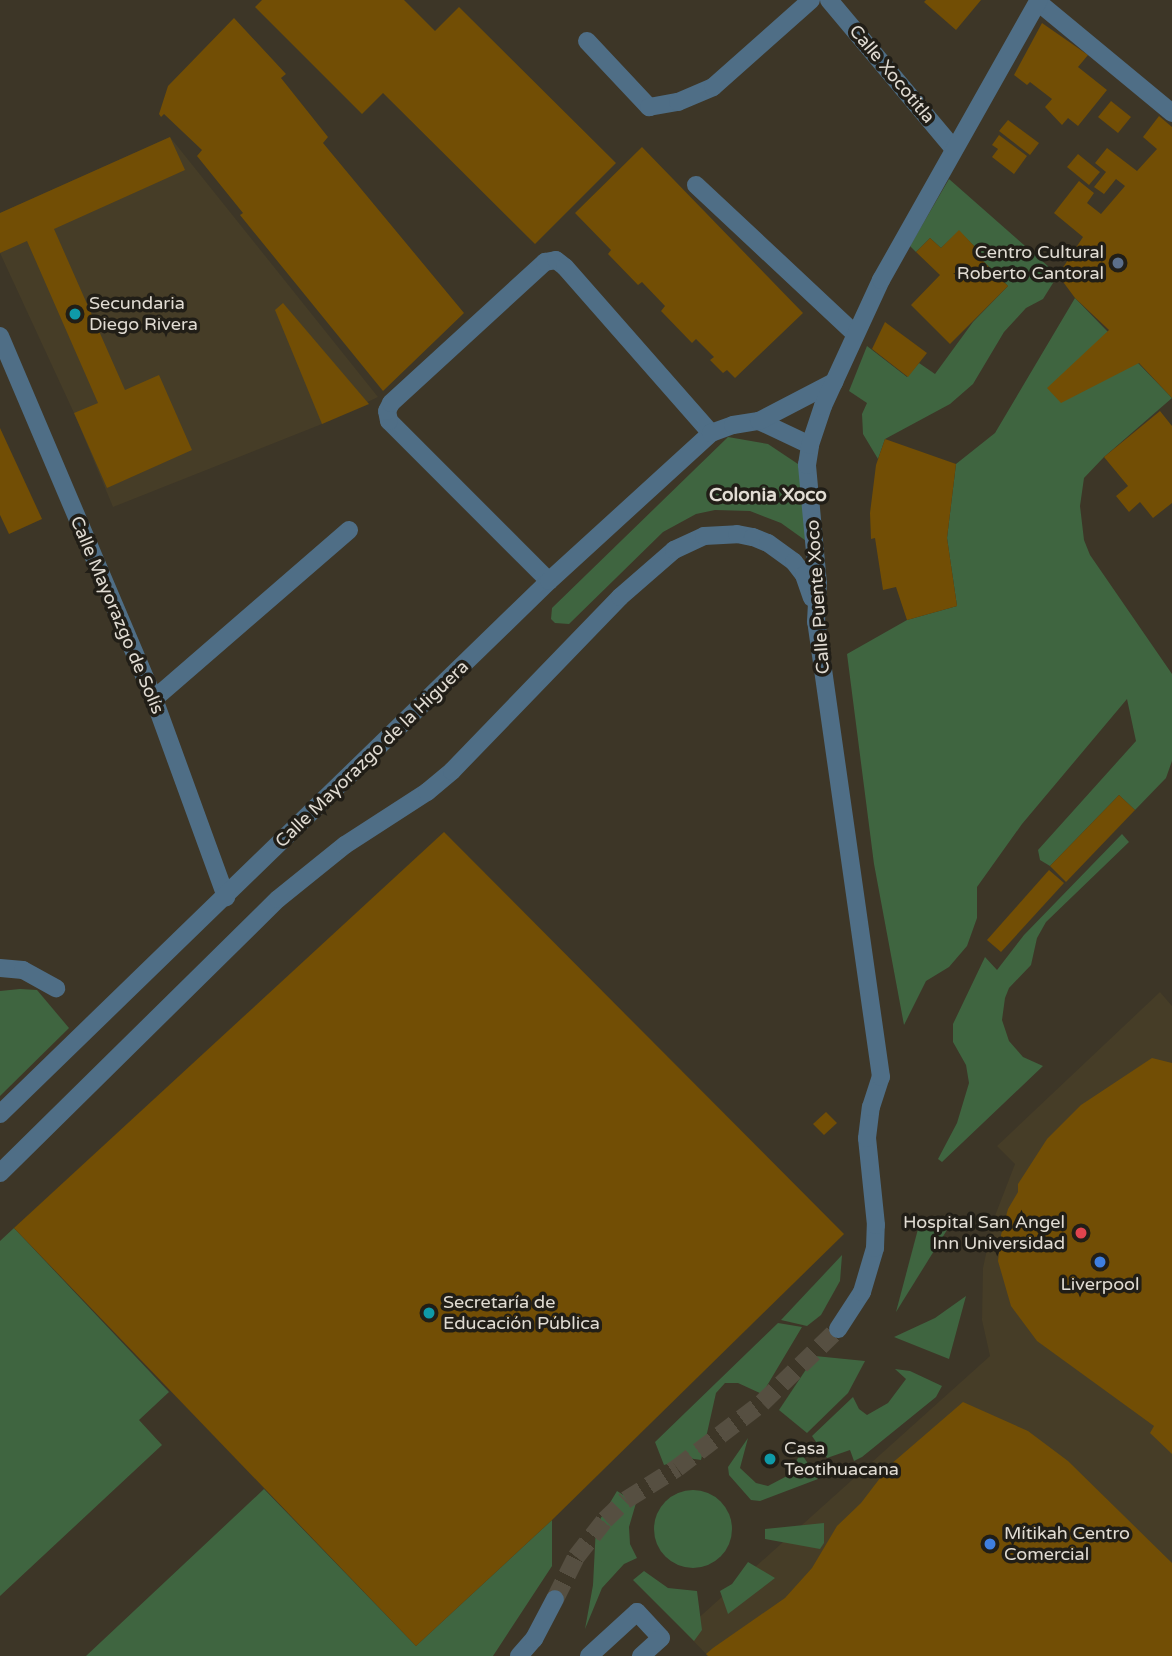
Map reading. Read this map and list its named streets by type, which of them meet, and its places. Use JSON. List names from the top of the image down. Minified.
{"streets":{"street":["Calle Xocotitla","Calle Puente Xoco","Calle Mayorazgo de Solís","Calle Mayorazgo de la Higuera"]},"crossings":[["Calle Xocotitla","Calle Puente Xoco"],["Calle Puente Xoco","Calle Mayorazgo de la Higuera"],["Calle Mayorazgo de Solís","Calle Mayorazgo de la Higuera"]],"districts":["Colonia Xoco"],"places":["Centro Cultural Roberto Cantoral","Secundaria Diego Rivera","Hospital San Angel Inn Universidad","Liverpool","Secretaría de Educación Pública","Casa Teotihuacana","Mítikah Centro Comercial"]}
